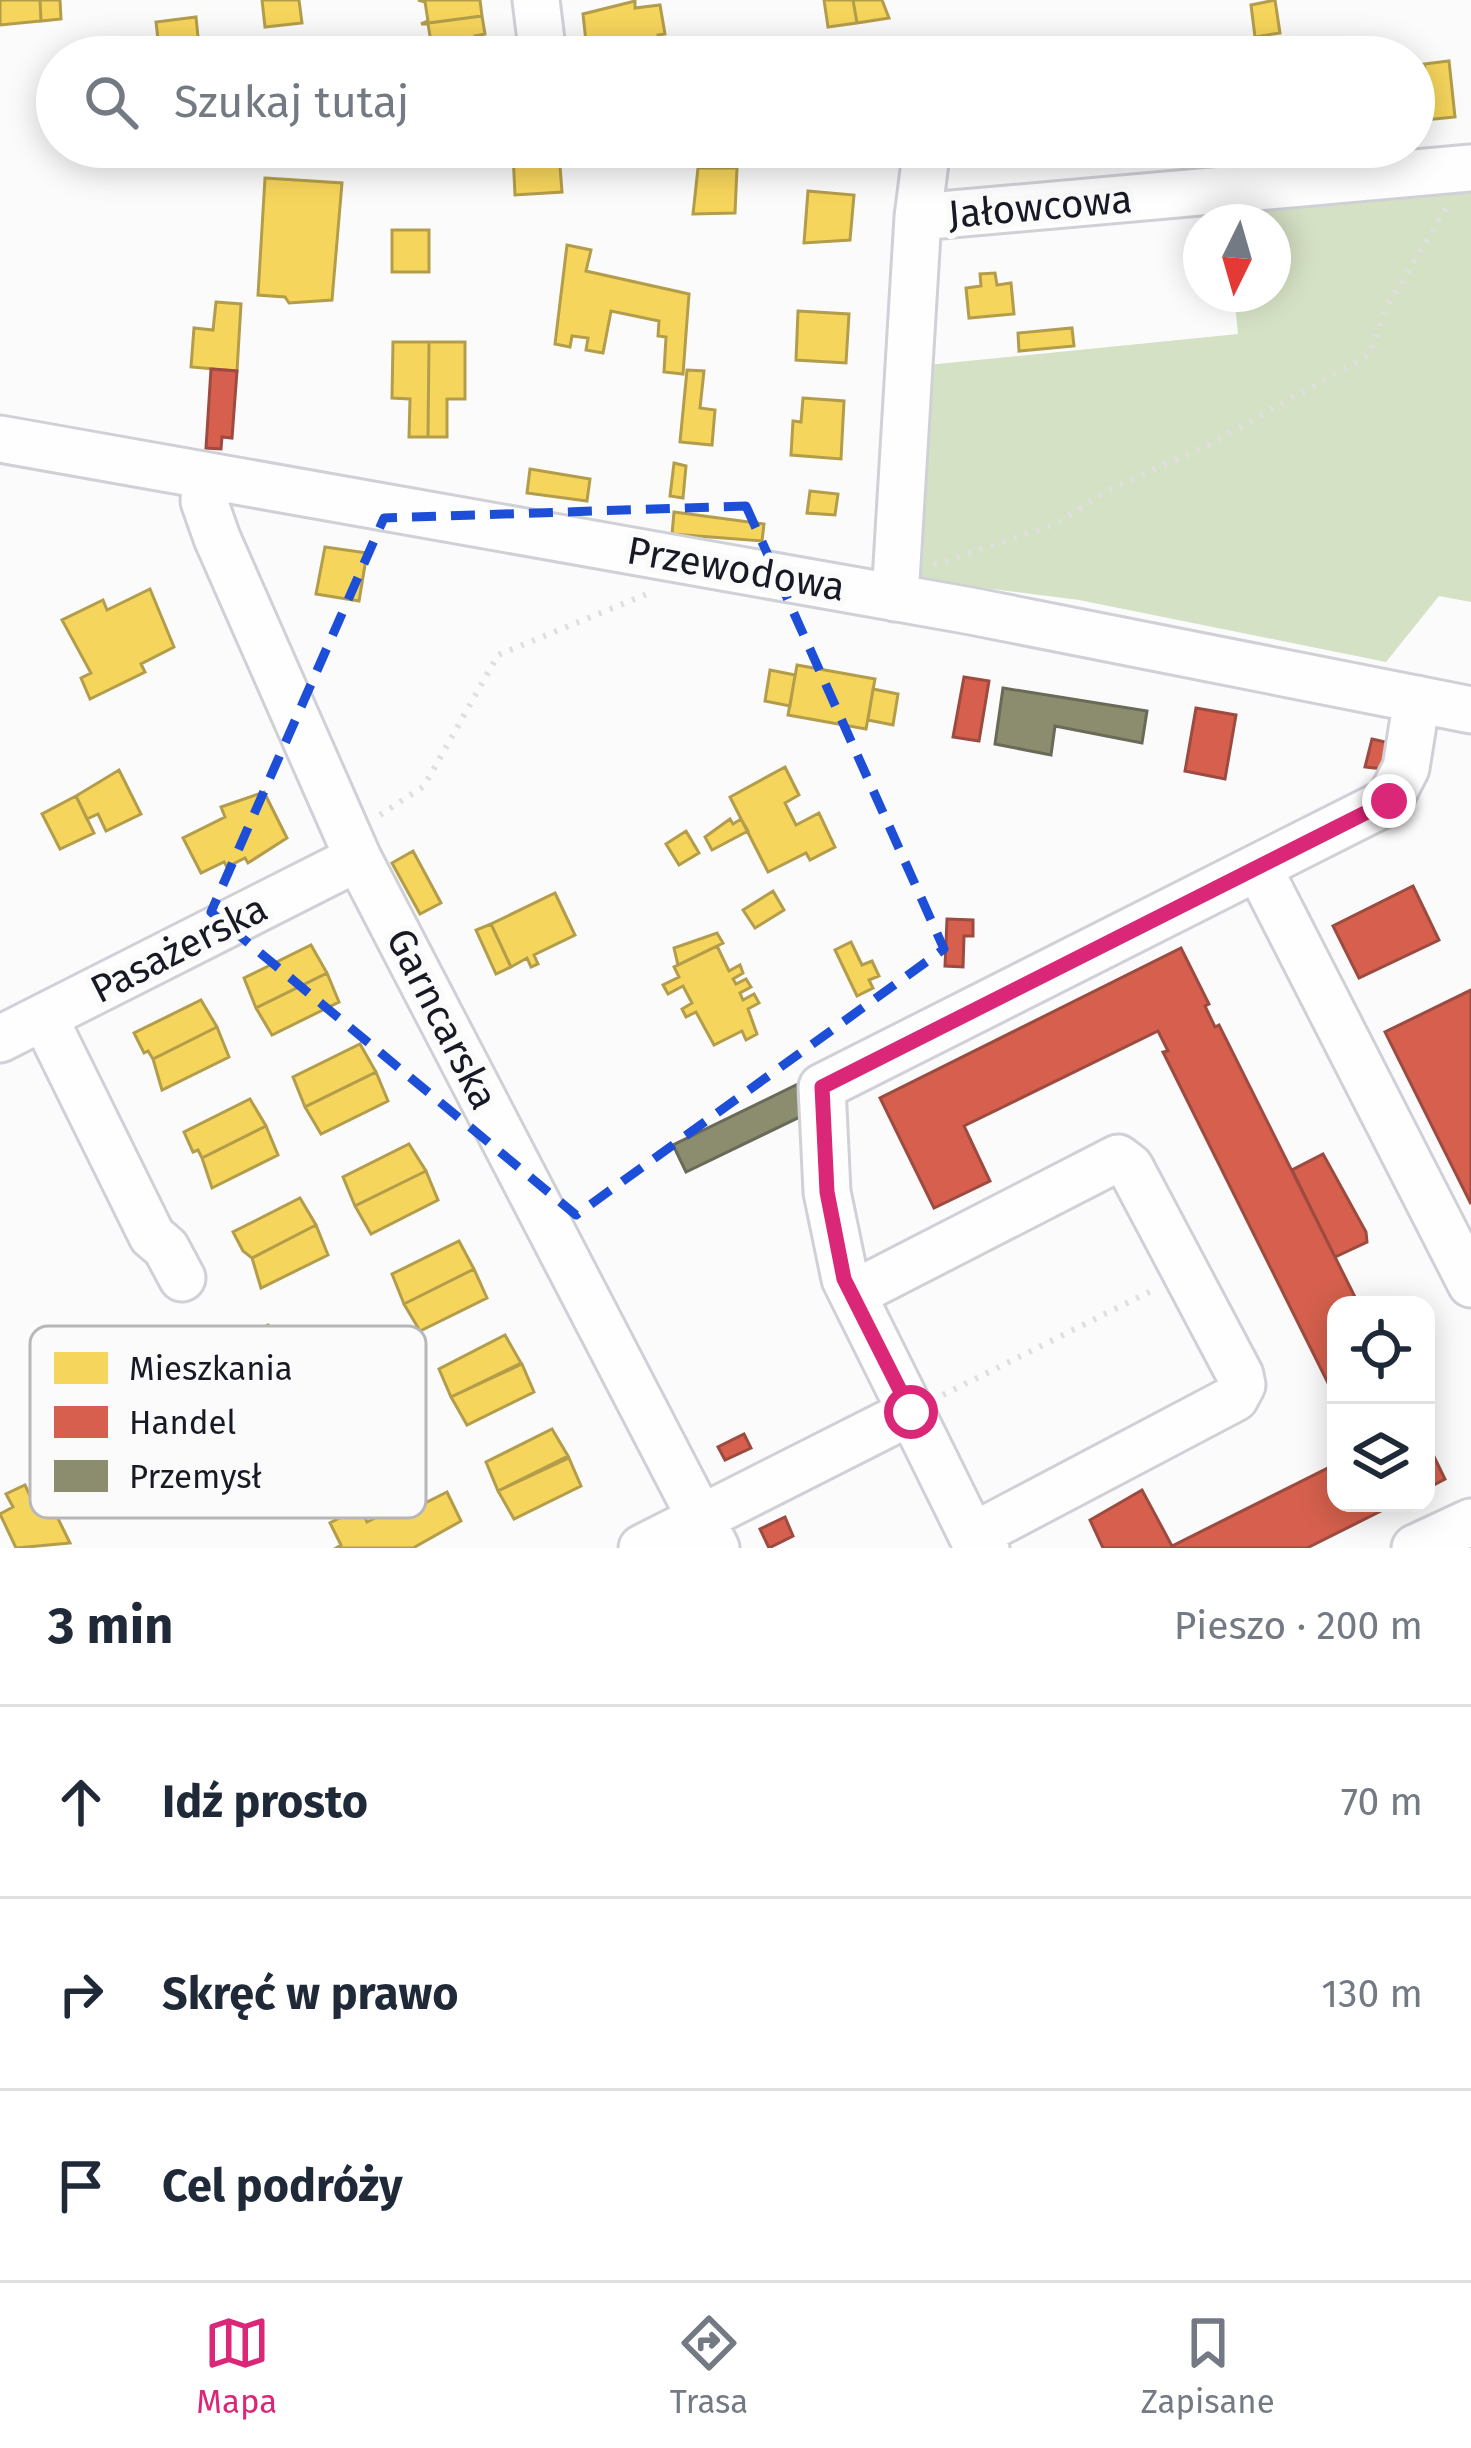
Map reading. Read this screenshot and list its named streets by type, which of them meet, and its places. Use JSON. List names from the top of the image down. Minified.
{"streets":{"street":["Jałowcowa","Przewodowa","Pasażerska","Garncarska"]},"crossings":[["Jałowcowa","Przewodowa"],["Przewodowa","Garncarska"],["Pasażerska","Garncarska"]],"legend":["Mieszkania","Handel","Przemysł"],"north":"bottom","page":{"search":"Szukaj tutaj","heading":["3 min","Pieszo · 200 m"],"list":[["Idź prosto","70 m"],["Skręć w prawo","130 m"],"Cel podróży"],"nav":["Mapa","Trasa","Zapisane"]}}
